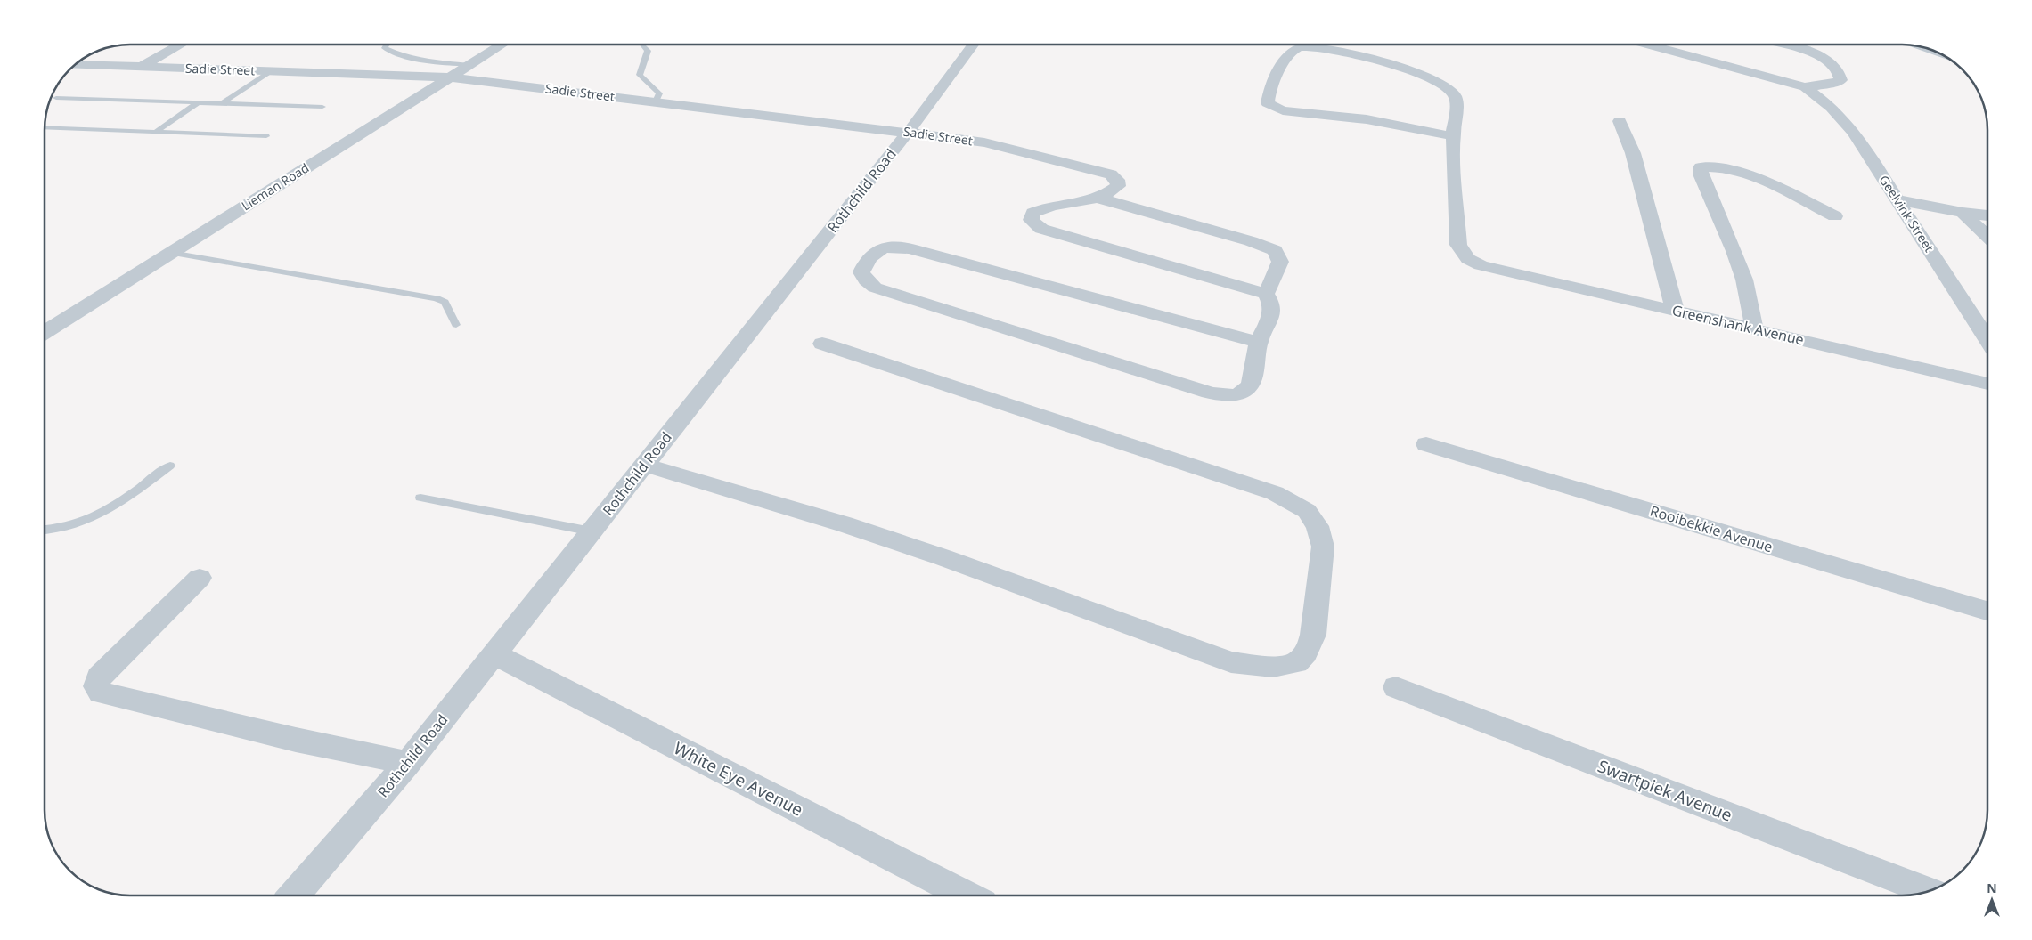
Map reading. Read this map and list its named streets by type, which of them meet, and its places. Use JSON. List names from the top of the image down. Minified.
{"streets":{"street":["Sadie Street","Lieman Road","Rothchild Road","Geelvink Street","Greenshank Avenue","Rooibekkie Avenue","White Eye Avenue","Swartpiek Avenue"]},"crossings":[["Sadie Street","Lieman Road"],["Sadie Street","Rothchild Road"],["Rothchild Road","White Eye Avenue"]],"north":"top"}
